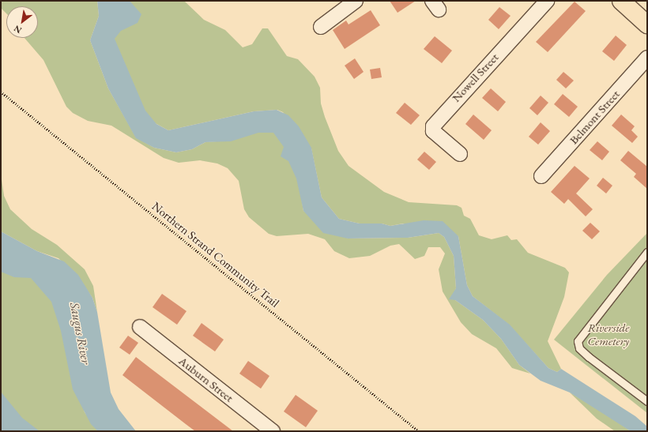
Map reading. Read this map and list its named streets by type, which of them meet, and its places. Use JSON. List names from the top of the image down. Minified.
{"streets":{"street":["Nowell Street","Belmont Street","Auburn Street"],"path":["Northern Strand Community Trail"]},"water":["Saugus River"],"parks":["Riverside Cemetery"],"north":"bottom left"}
